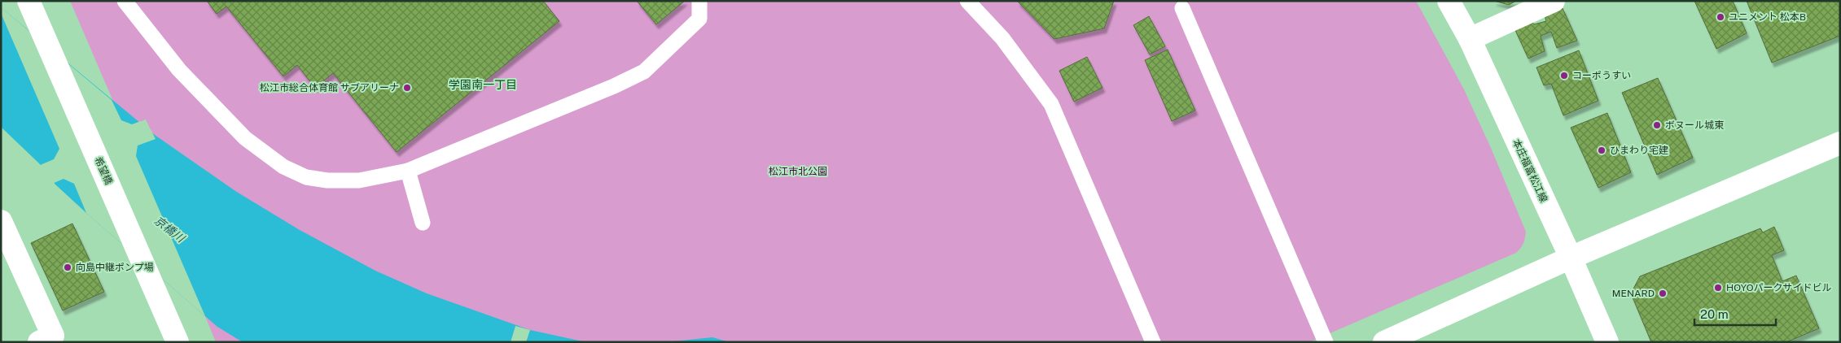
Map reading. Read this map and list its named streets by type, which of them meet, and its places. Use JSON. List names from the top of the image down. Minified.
{"streets":{"street":["希望橋","本庄福富松江線"]},"districts":["学園南一丁目"],"water":["京橋川"],"parks":["松江市北公園"],"places":["ユニメント 松本B","コーポうすい","松江市総合体育館 サブアリーナ","ボヌール城東","ひまわり宅建","向島中継ポンプ場","HOYOパークサイドビル","MENARD"],"scale_bar":"20 m"}
